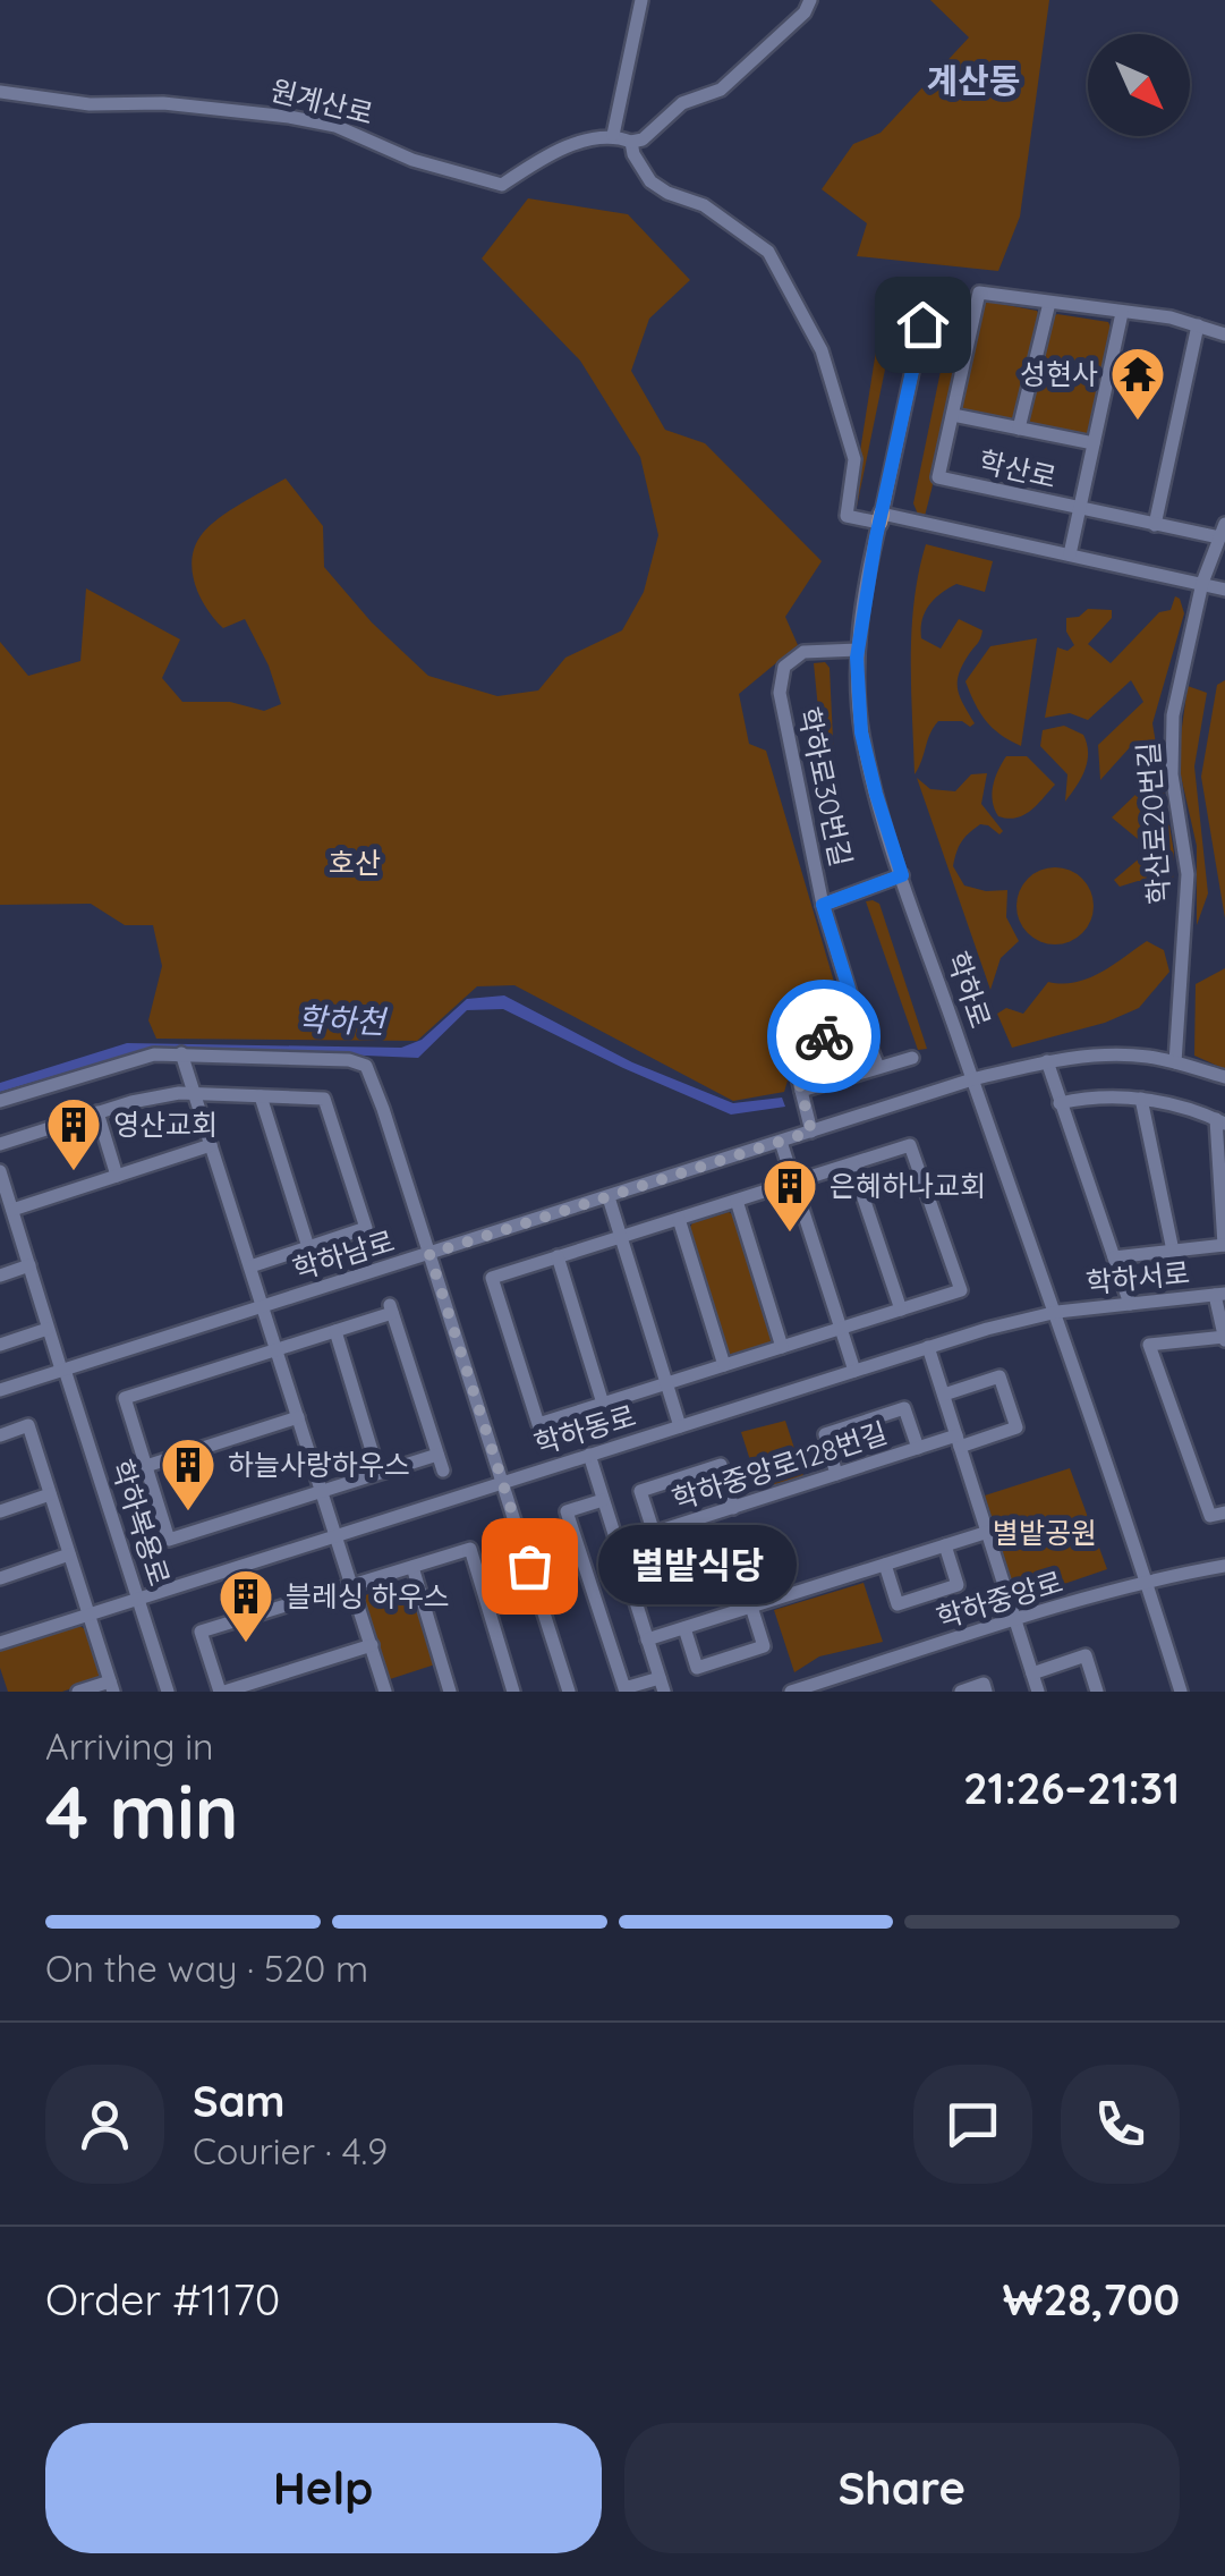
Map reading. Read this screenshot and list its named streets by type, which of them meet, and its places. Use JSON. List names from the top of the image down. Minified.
{"streets":{"street":["원계산로","학산로","학하로30번길","학산로20번길","학하로","학하남로","학하서로","학하동로","학하중앙로128번길","학하복용로","학하중앙로"]},"crossings":[["학하로30번길","학하로"],["학산로20번길","학하남로"],["학하로","학하남로"],["학하로","학하서로"],["학하로","학하동로"],["학하로","학하중앙로"],["학하남로","학하복용로"],["학하서로","학하동로"],["학하동로","학하복용로"]],"districts":["계산동"],"water":["학하천"],"parks":["호산","별밭공원"],"places":{"temple":["성현사"],"building":["영산교회","은혜하나교회","하늘사랑하우스","블레싱 하우스"],"other":["별밭식당"]},"north":"bottom right","page":{"bubble":"별밭식당","heading":["4 min","Arriving in","21:26–21:31"],"panel":["Sam","Courier · 4.9","Order #1170","₩28,700"],"bar":"On the way · 520 m","buttons":["Help","Share"]}}
